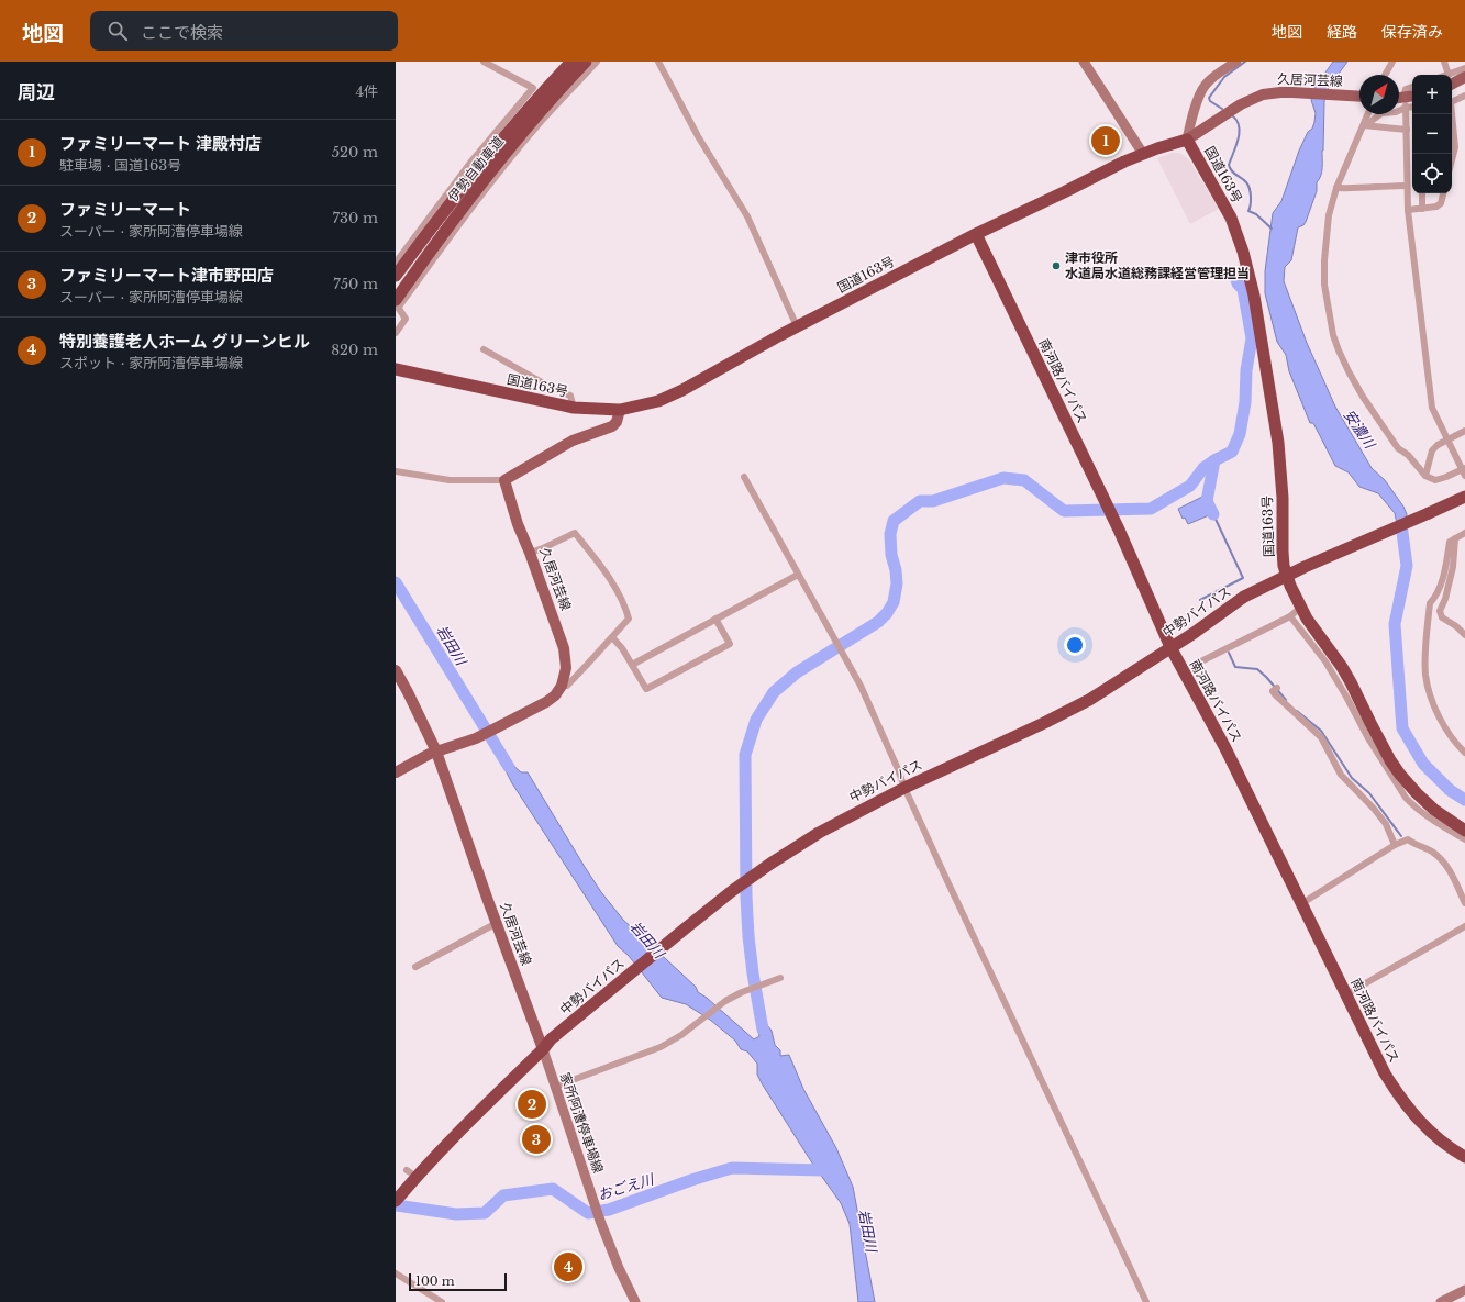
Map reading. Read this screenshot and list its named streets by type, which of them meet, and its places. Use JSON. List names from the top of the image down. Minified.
{"streets":{"highway":["伊勢自動車道","国道163号","南河路バイパス","中勢バイパス"],"main road":["久居河芸線","家所阿漕停車場線"]},"crossings":[["久居河芸線","国道163号"],["久居河芸線","中勢バイパス"],["久居河芸線","家所阿漕停車場線"],["国道163号","南河路バイパス"],["南河路バイパス","中勢バイパス"],["中勢バイパス","家所阿漕停車場線"]],"water":["安濃川","岩田川","おごえ川"],"places":["津市役所 水道局水道総務課経営管理担当"],"scale_bar":"100 m","north":"top right","page":{"header":"地図","search":"ここで検索","nav":["地図","経路","保存済み"],"heading":["周辺","4件"],"map_buttons":["+","−"],"list":[{"mark":"1","name":"ファミリーマート 津殿村店","note":"駐車場 · 国道163号","value":"520 m"},{"mark":"2","name":"ファミリーマート","note":"スーパー · 家所阿漕停車場線","value":"730 m"},{"mark":"3","name":"ファミリーマート津市野田店","note":"スーパー · 家所阿漕停車場線","value":"750 m"},{"mark":"4","name":"特別養護老人ホーム グリーンヒル","note":"スポット · 家所阿漕停車場線","value":"820 m"}],"pins":["1","2","3","4"],"scale":"100 m"}}
